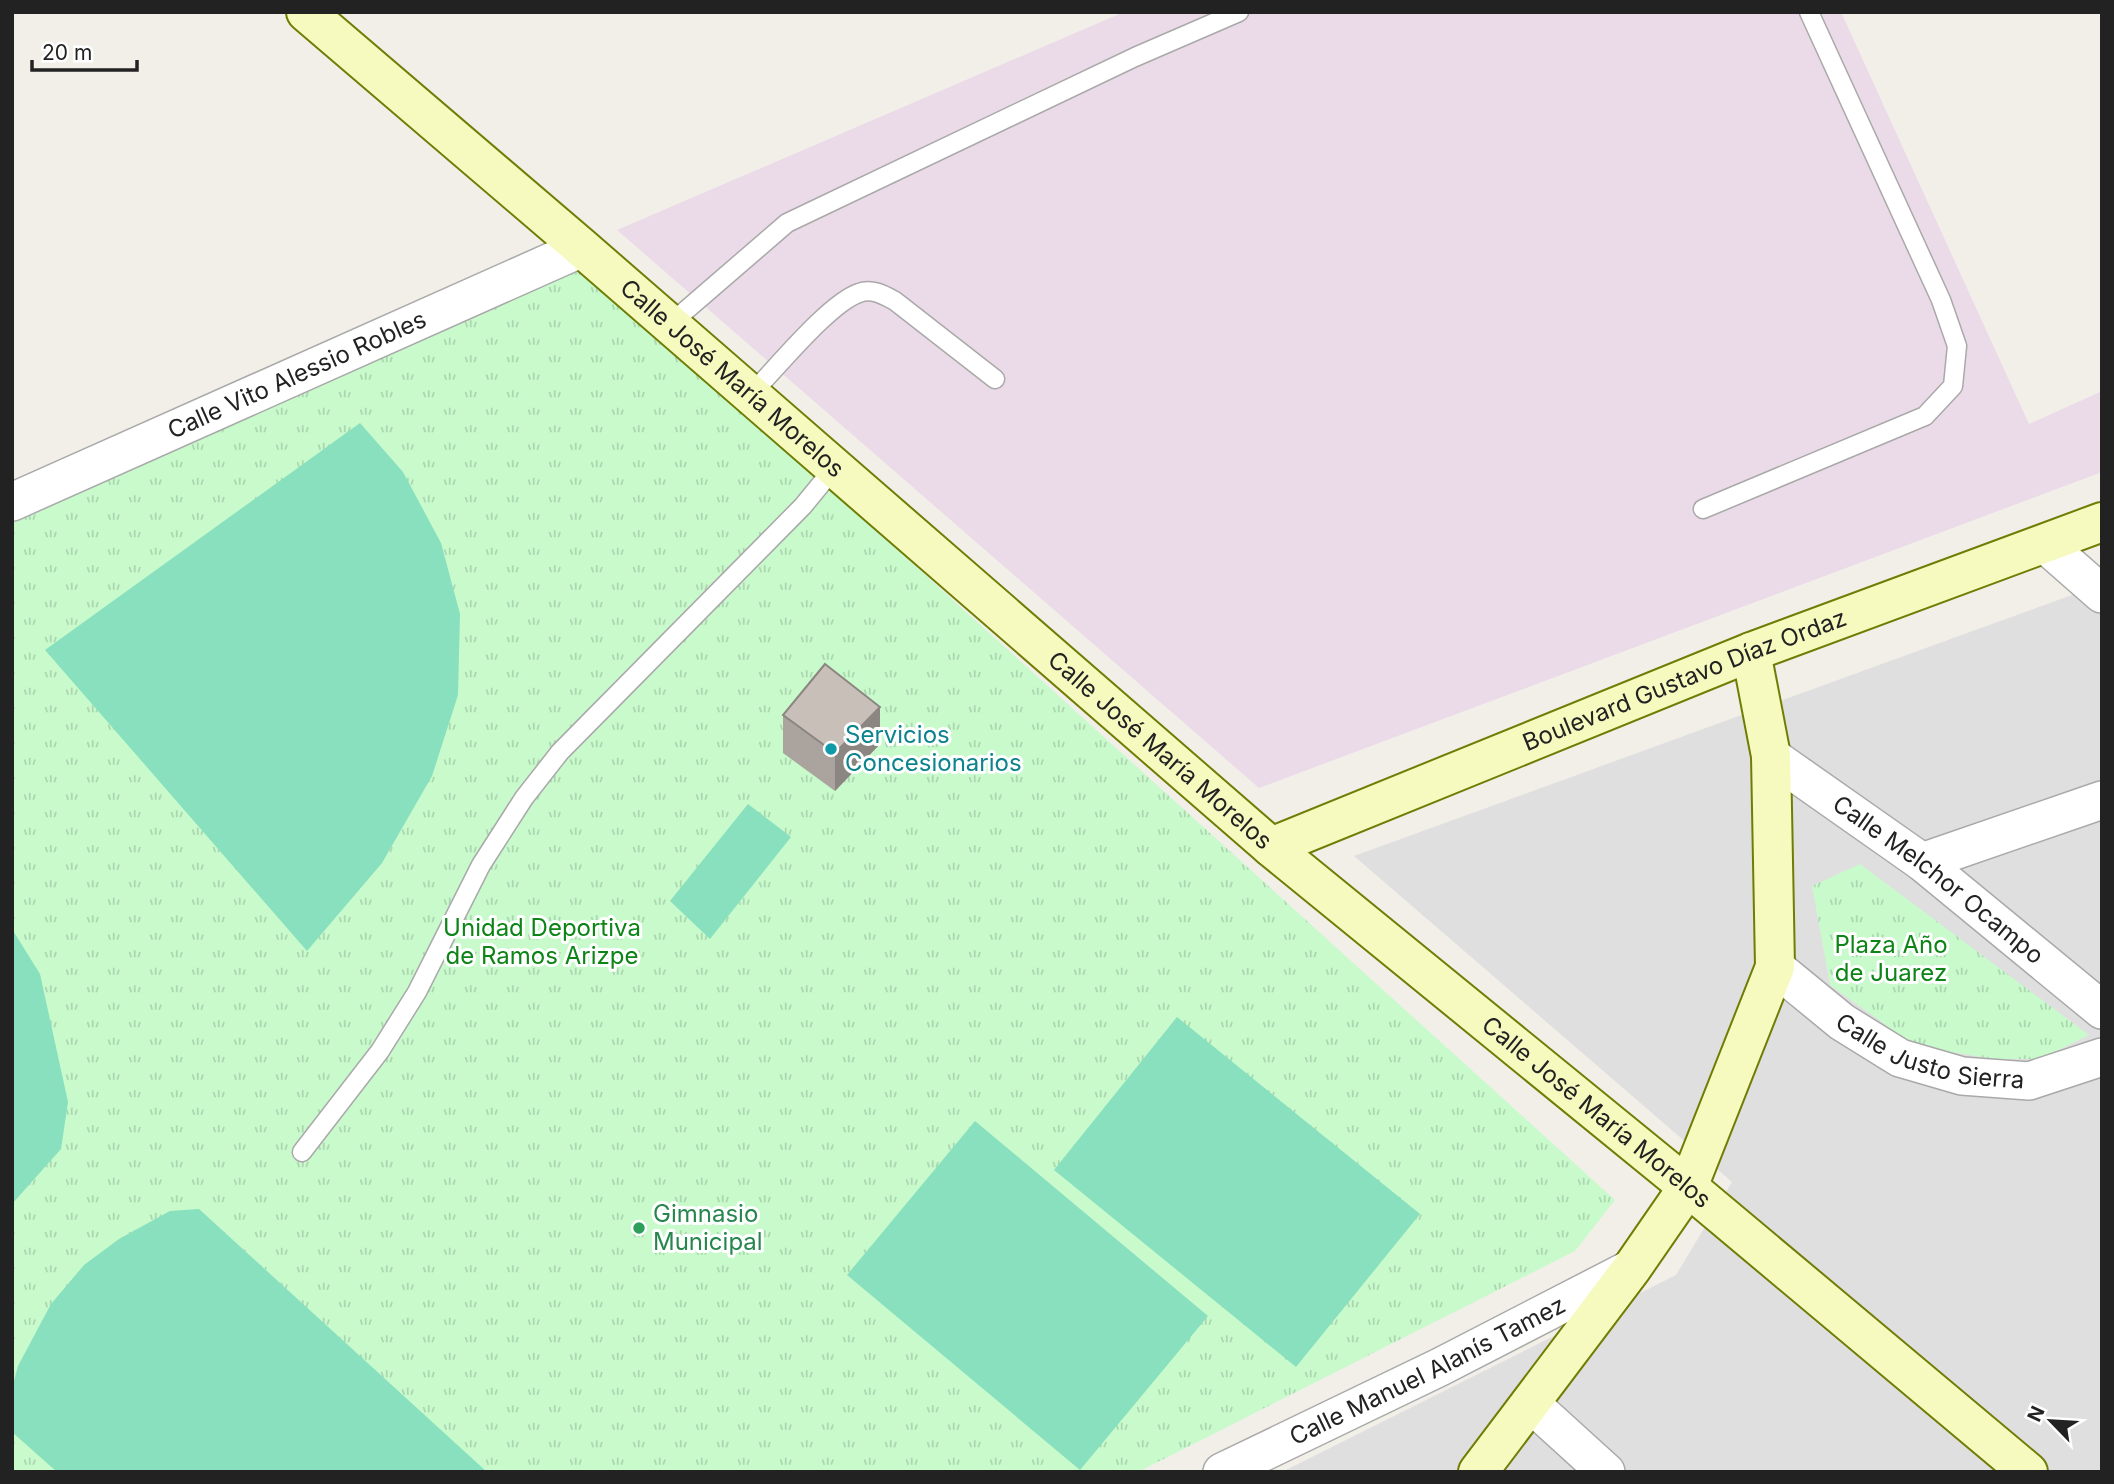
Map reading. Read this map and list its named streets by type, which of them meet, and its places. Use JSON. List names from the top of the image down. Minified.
{"streets":{"street":["Calle Vito Alessio Robles","Calle José María Morelos","Boulevard Gustavo Díaz Ordaz","Calle Melchor Ocampo","Calle Justo Sierra","Calle Manuel Alanís Tamez"]},"crossings":[["Calle Vito Alessio Robles","Calle José María Morelos"],["Calle José María Morelos","Boulevard Gustavo Díaz Ordaz"]],"parks":["Unidad Deportiva de Ramos Arizpe","Plaza Año de Juarez"],"places":["Servicios Concesionarios","Gimnasio Municipal"],"scale_bar":"20 m","north":"top left"}
